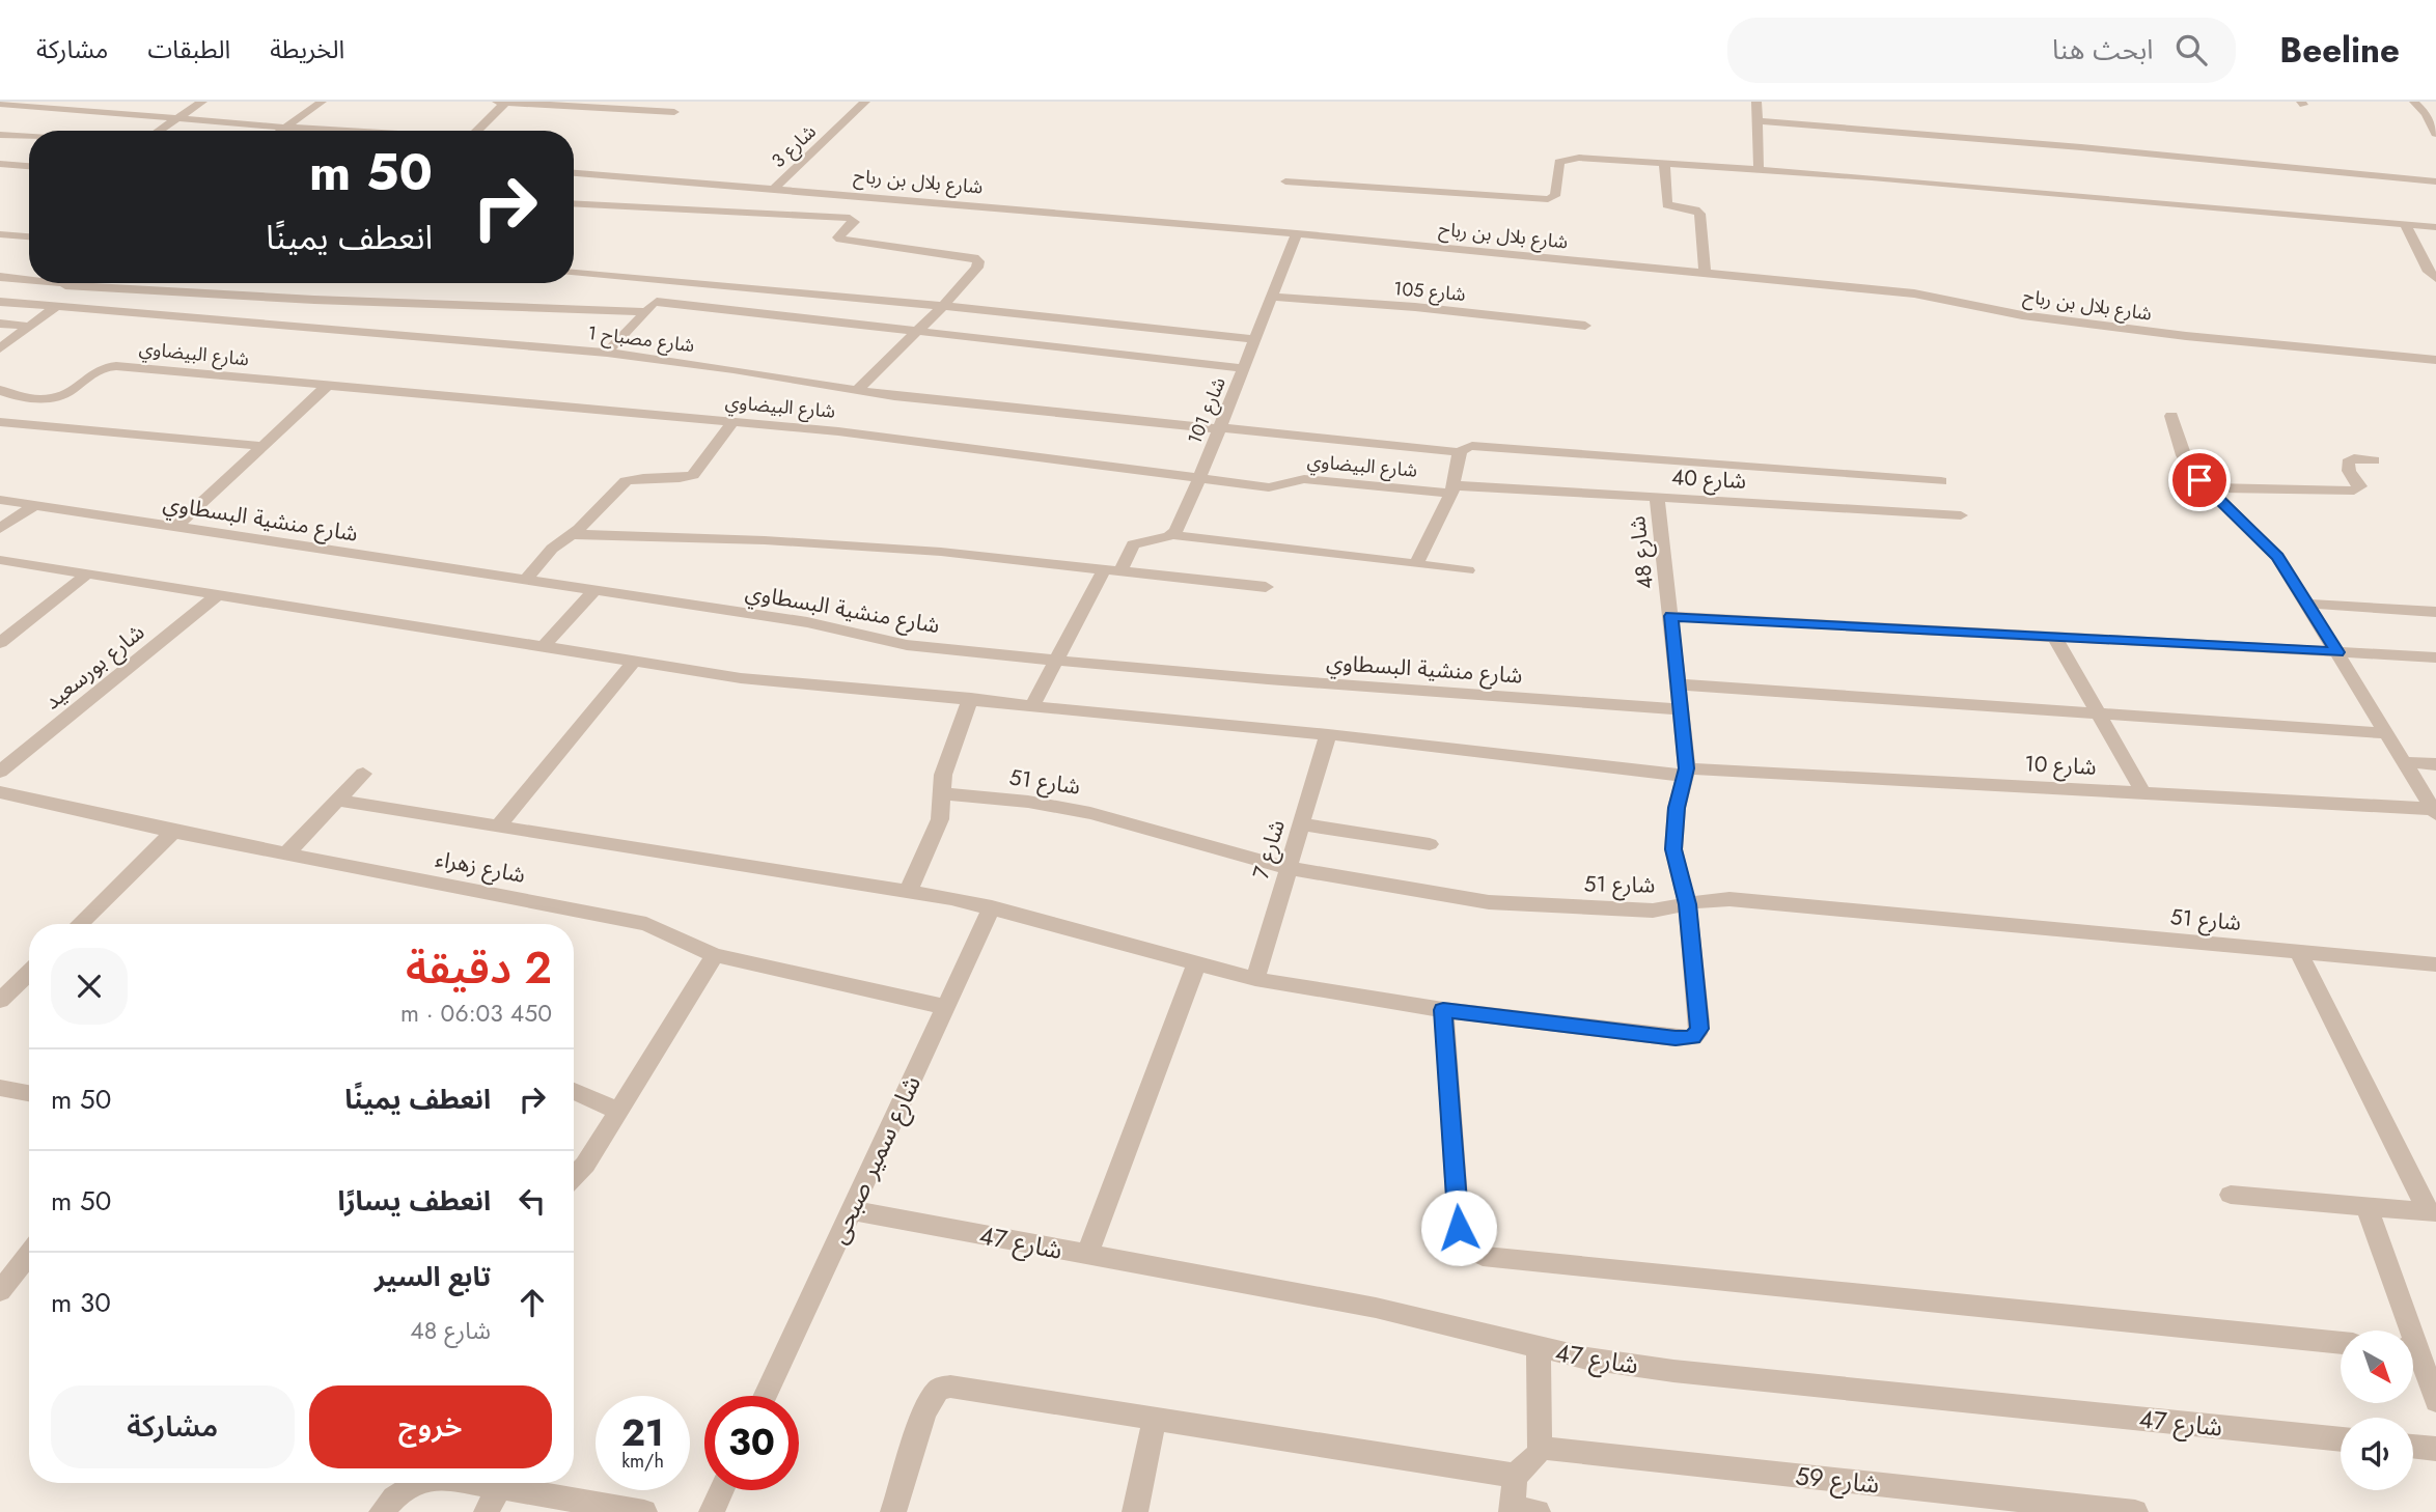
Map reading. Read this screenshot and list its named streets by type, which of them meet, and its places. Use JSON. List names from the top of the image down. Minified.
{"streets":{"street":["شارع 3","شارع بلال بن رباح","شارع 105","شارع مصباح 1","شارع البيضاوي","شارع 101","شارع 40","شارع منشية البسطاوي","شارع 48","شارع بورسعيد","شارع 10","شارع 51","شارع 7","شارع زهراء","شارع سمير صبحى","شارع 47","شارع 59"]},"crossings":[["شارع 3","شارع بلال بن رباح"],["شارع بلال بن رباح","شارع 101"],["شارع 105","شارع 101"],["شارع مصباح 1","شارع 101"],["شارع البيضاوي","شارع 101"],["شارع البيضاوي","شارع 40"],["شارع 40","شارع 48"],["شارع منشية البسطاوي","شارع 48"],["شارع 48","شارع 10"],["شارع 48","شارع 51"],["شارع بورسعيد","شارع 10"],["شارع 10","شارع 7"],["شارع 51","شارع 7"],["شارع زهراء","شارع سمير صبحى"],["شارع سمير صبحى","شارع 47"]],"north":"bottom right","page":{"header":"Beeline","search":"ابحث هنا","nav":["الخريطة","الطبقات","مشاركة"],"turn":["50 m","انعطف يمينًا"],"heading":["2 دقيقة","450 m · 06:03"],"list":[{"name":"انعطف يمينًا","value":"50 m"},{"name":"انعطف يسارًا","value":"50 m"},{"name":"تابع السير","note":"شارع 48","value":"30 m"}],"buttons":["خروج","مشاركة"],"speed":"21 km/h","limit":"30"}}
